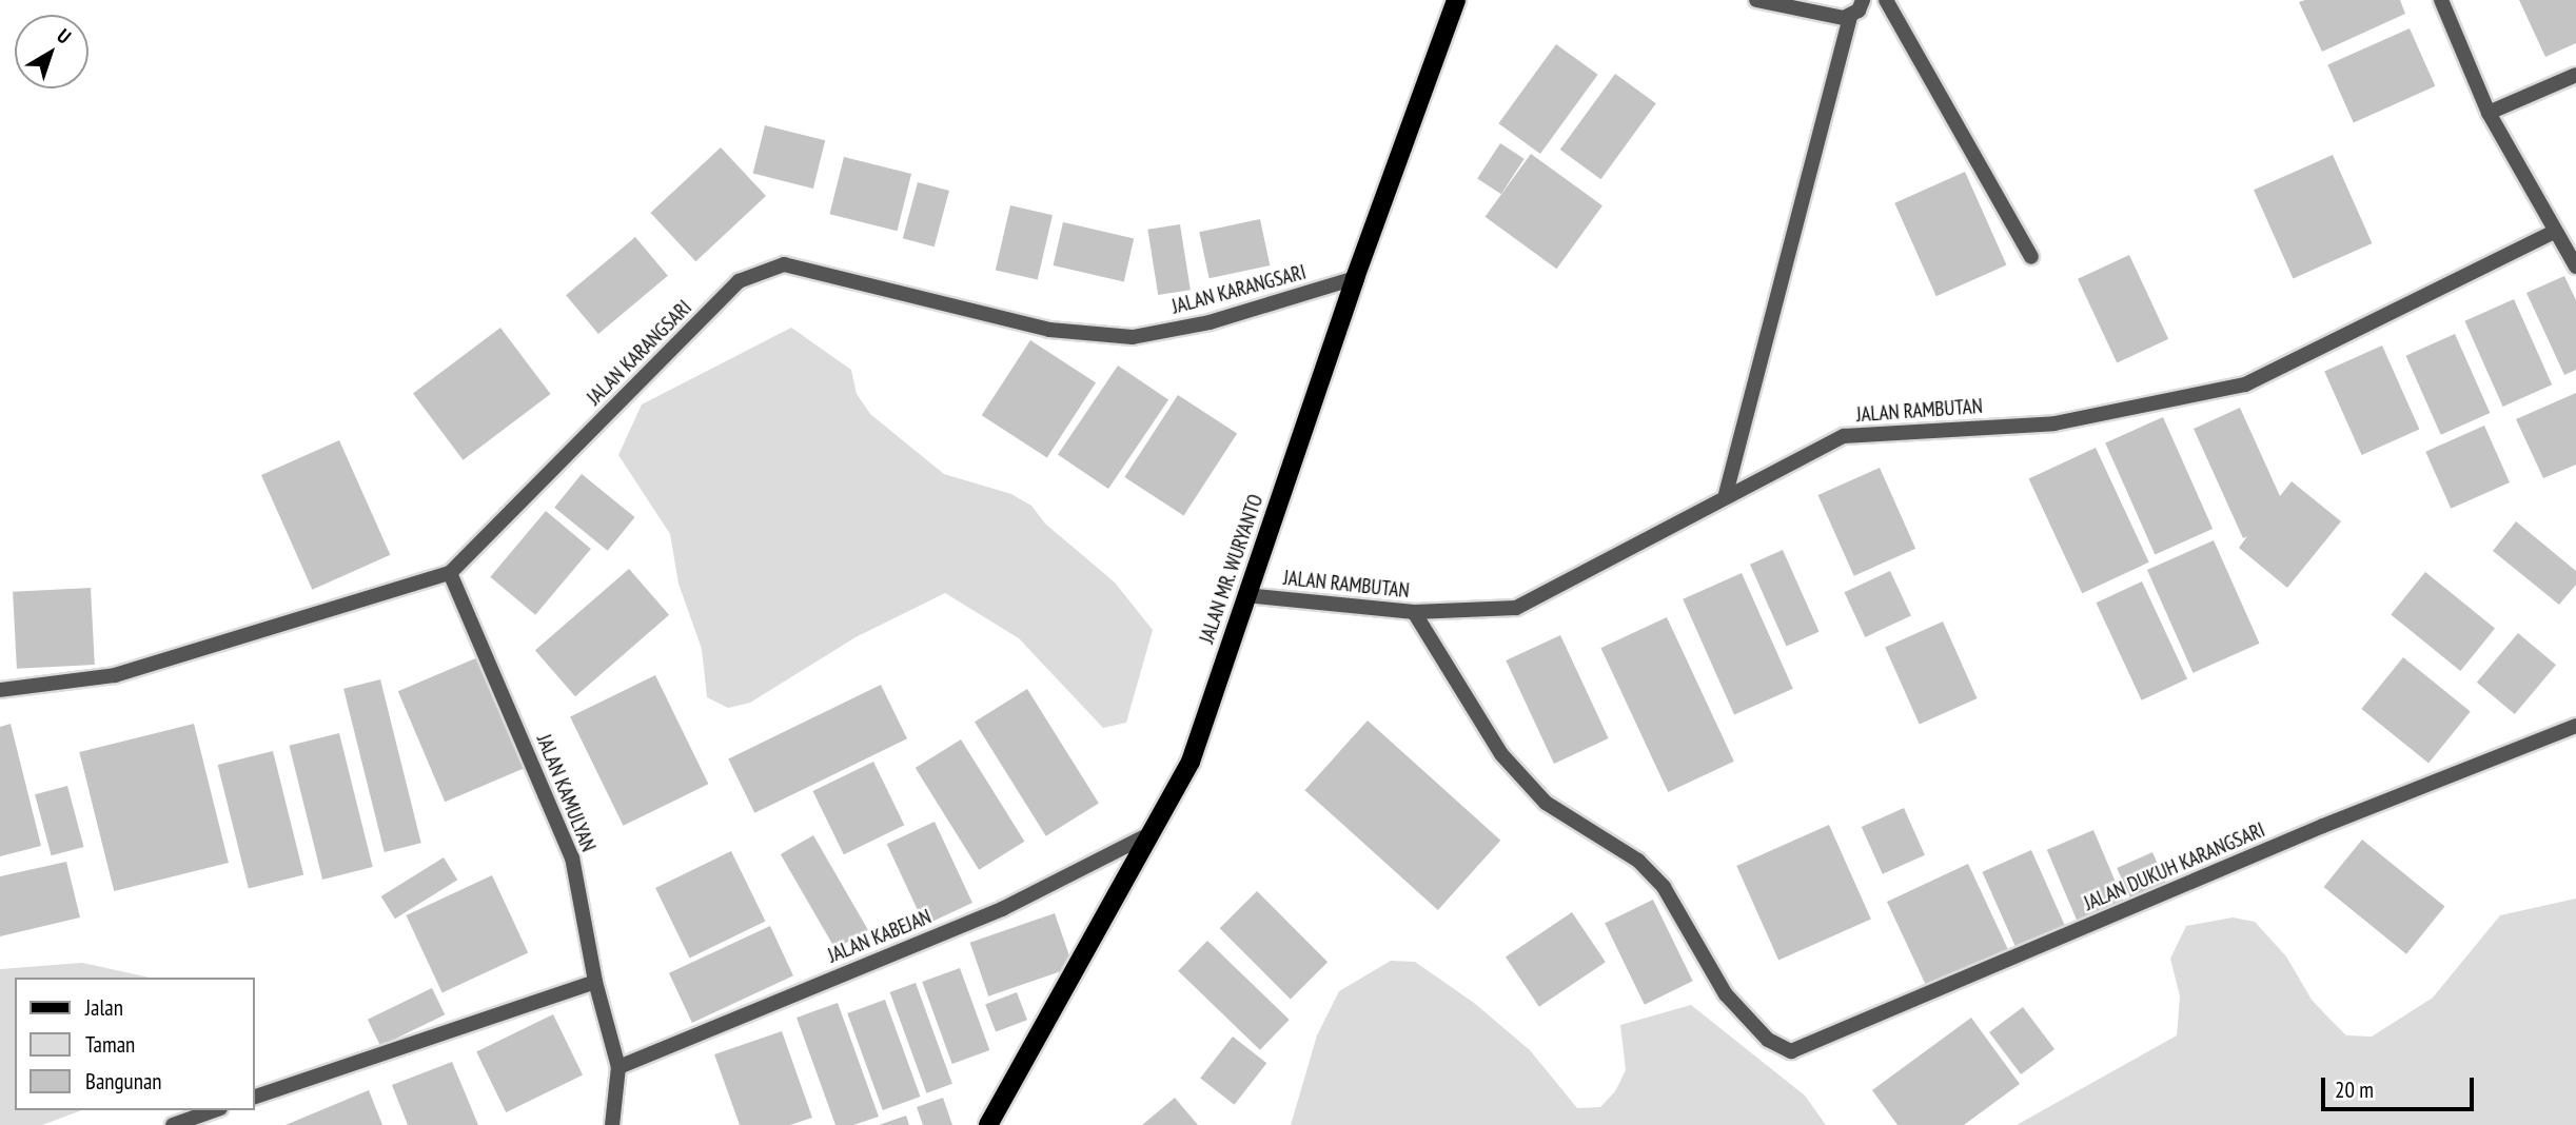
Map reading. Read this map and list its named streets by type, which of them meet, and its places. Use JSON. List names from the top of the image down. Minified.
{"streets":{"main road":["JALAN MR. WURYANTO"],"street":["JALAN KARANGSARI","JALAN RAMBUTAN","JALAN KAMULYAN","JALAN DUKUH KARANGSARI","JALAN KABEJAN"]},"crossings":[["JALAN KARANGSARI","JALAN MR. WURYANTO"],["JALAN KARANGSARI","JALAN KAMULYAN"],["JALAN RAMBUTAN","JALAN MR. WURYANTO"],["JALAN RAMBUTAN","JALAN DUKUH KARANGSARI"],["JALAN MR. WURYANTO","JALAN KABEJAN"],["JALAN KAMULYAN","JALAN KABEJAN"]],"legend":["Jalan","Taman","Bangunan"],"scale_bar":"20 m","north":"top right"}
